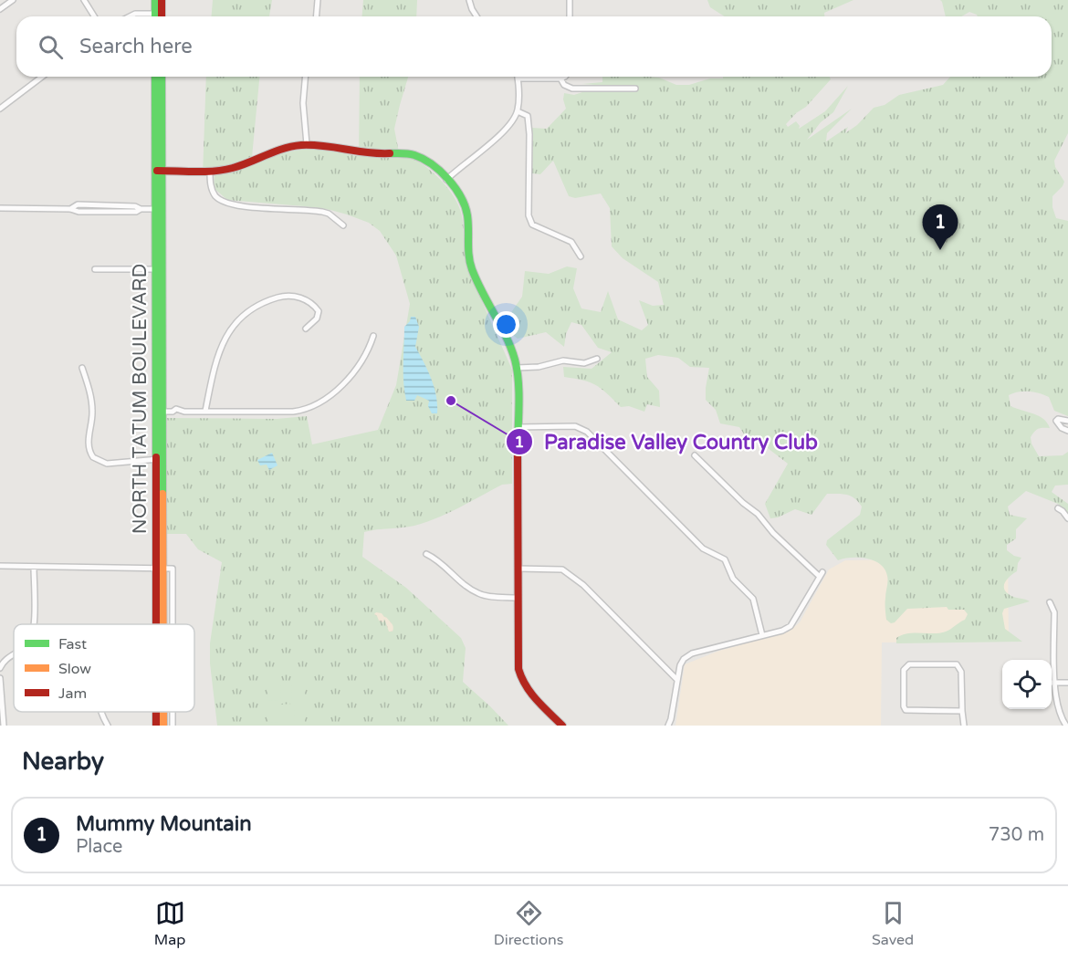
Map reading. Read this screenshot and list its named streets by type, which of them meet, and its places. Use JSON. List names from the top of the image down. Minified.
{"streets":{"main road":["NORTH TATUM BOULEVARD"]},"places":["Paradise Valley Country Club"],"legend":["Fast","Slow","Jam"],"page":{"search":"Search here","pins":"1","heading":"Nearby","list":[{"mark":"1","name":"Mummy Mountain","note":"Place","value":"730 m"}],"nav":["Map","Directions","Saved"]}}
